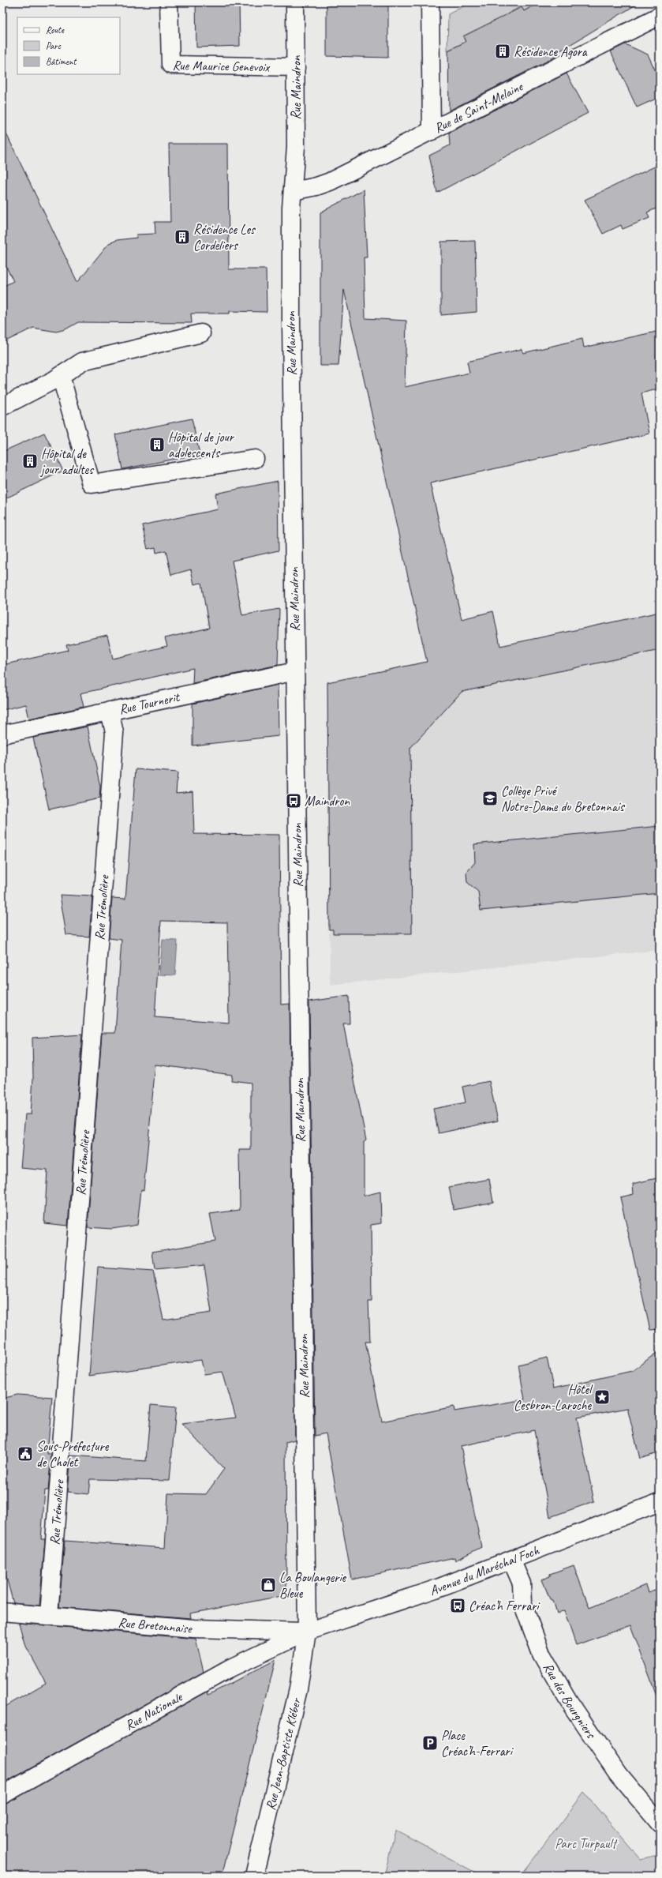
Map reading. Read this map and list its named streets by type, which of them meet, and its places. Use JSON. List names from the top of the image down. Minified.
{"streets":{"street":["Rue Maurice Genevoix","Rue Maindron","Rue de Saint-Melaine","Rue Tournerit","Rue Trémolière","Avenue du Maréchal Foch","Rue Bretonnaise","Rue des Bourgniers","Rue Nationale","Rue Jean-Baptiste Kléber"]},"crossings":[["Rue Maurice Genevoix","Rue Maindron"],["Rue Maindron","Rue de Saint-Melaine"],["Rue Maindron","Rue Tournerit"],["Rue Maindron","Avenue du Maréchal Foch"],["Rue Maindron","Rue Bretonnaise"],["Rue Maindron","Rue Nationale"],["Rue Maindron","Rue Jean-Baptiste Kléber"],["Rue Tournerit","Rue Trémolière"],["Rue Trémolière","Rue Bretonnaise"],["Avenue du Maréchal Foch","Rue Bretonnaise"],["Avenue du Maréchal Foch","Rue des Bourgniers"],["Avenue du Maréchal Foch","Rue Nationale"],["Avenue du Maréchal Foch","Rue Jean-Baptiste Kléber"],["Rue Bretonnaise","Rue Nationale"],["Rue Bretonnaise","Rue Jean-Baptiste Kléber"],["Rue Nationale","Rue Jean-Baptiste Kléber"]],"parks":["Parc Turpault"],"places":{"building":["Résidence Agora","Résidence Les Cordeliers","Hôpital de jour adolescents","Hôpital de jour adultes"],"school or university":["Collège Privé Notre-Dame du Bretonnais"],"bus stop":["Maindron","Créac’h Ferrari"],"place":["Hôtel Cesbron-Laroche"],"public building":["Sous-Préfecture de Cholet"],"shop":["La Boulangerie Bleue"],"parking":["Place Créac’h-Ferrari"]},"legend":["Route","Parc","Bâtiment"]}
